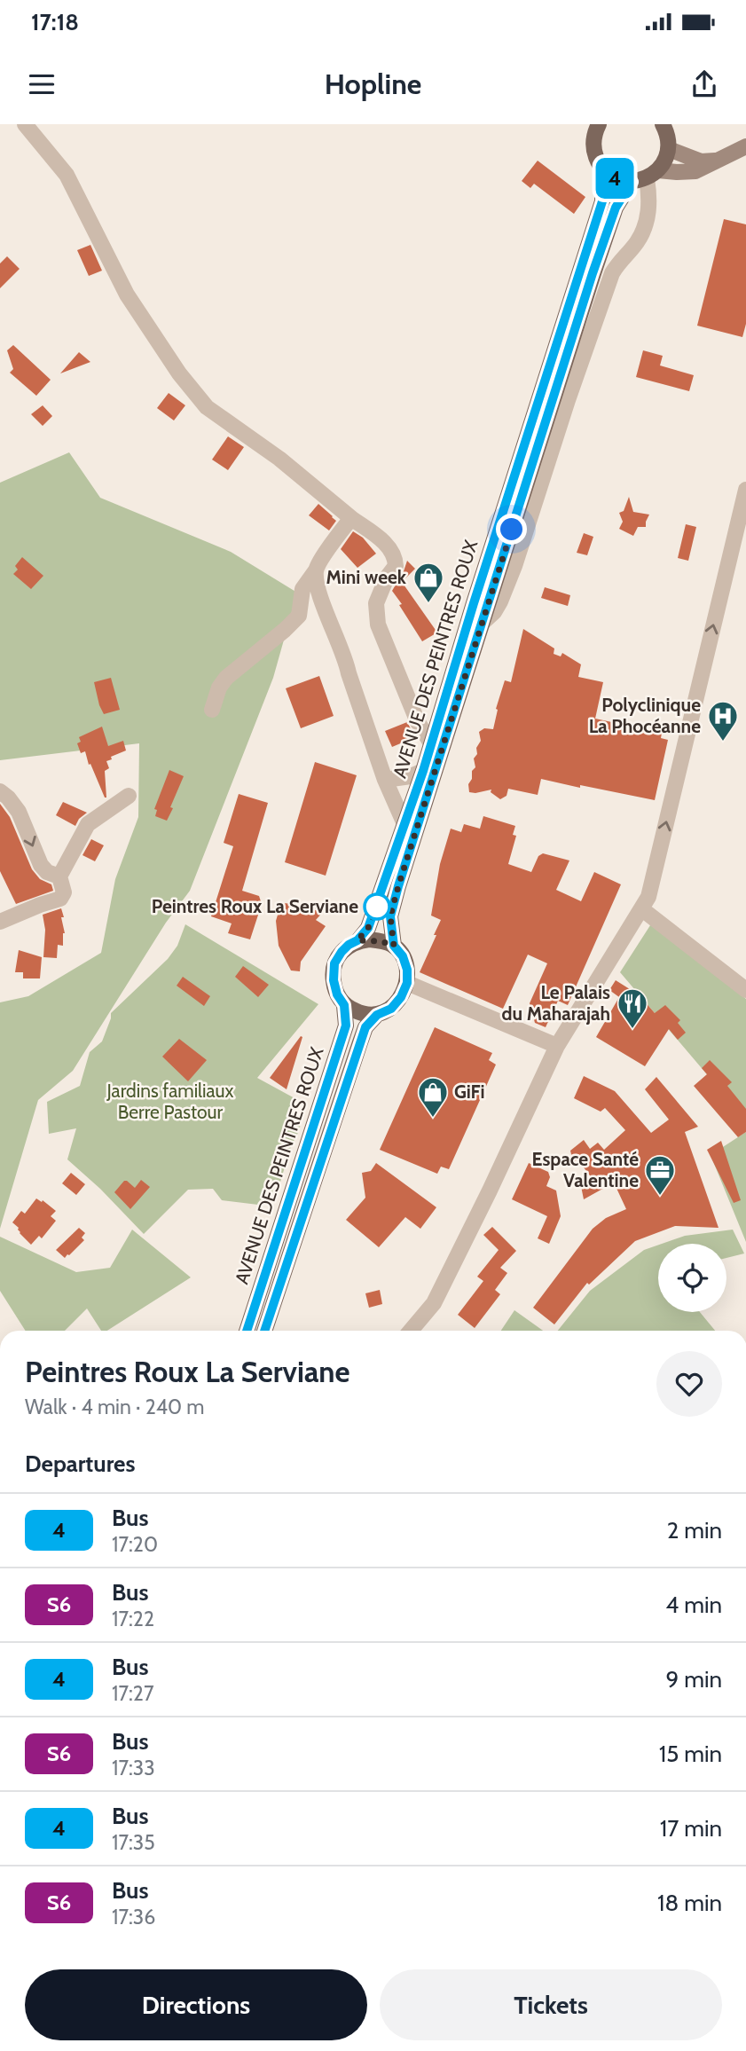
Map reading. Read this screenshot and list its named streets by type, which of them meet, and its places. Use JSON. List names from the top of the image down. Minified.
{"streets":{"main road":["AVENUE DES PEINTRES ROUX"]},"parks":["Jardins familiaux Berre Pastour"],"places":{"shop":["Mini week","GiFi"],"hospital":["Polyclinique La Phocéanne"],"other":["Peintres Roux La Serviane"],"restaurant":["Le Palais du Maharajah"],"office":["Espace Santé Valentine"]},"lines":["bus line 4"],"page":{"status":"17:18","header":"Hopline","on_map":"4","heading":[["Peintres Roux La Serviane","Walk · 4 min · 240 m"],"Departures"],"list":[{"mark":"4","name":"Bus","note":"17:20","value":"2 min"},{"mark":"S6","name":"Bus","note":"17:22","value":"4 min"},{"mark":"4","name":"Bus","note":"17:27","value":"9 min"},{"mark":"S6","name":"Bus","note":"17:33","value":"15 min"},{"mark":"4","name":"Bus","note":"17:35","value":"17 min"},{"mark":"S6","name":"Bus","note":"17:36","value":"18 min"}],"buttons":["Directions","Tickets"]}}
